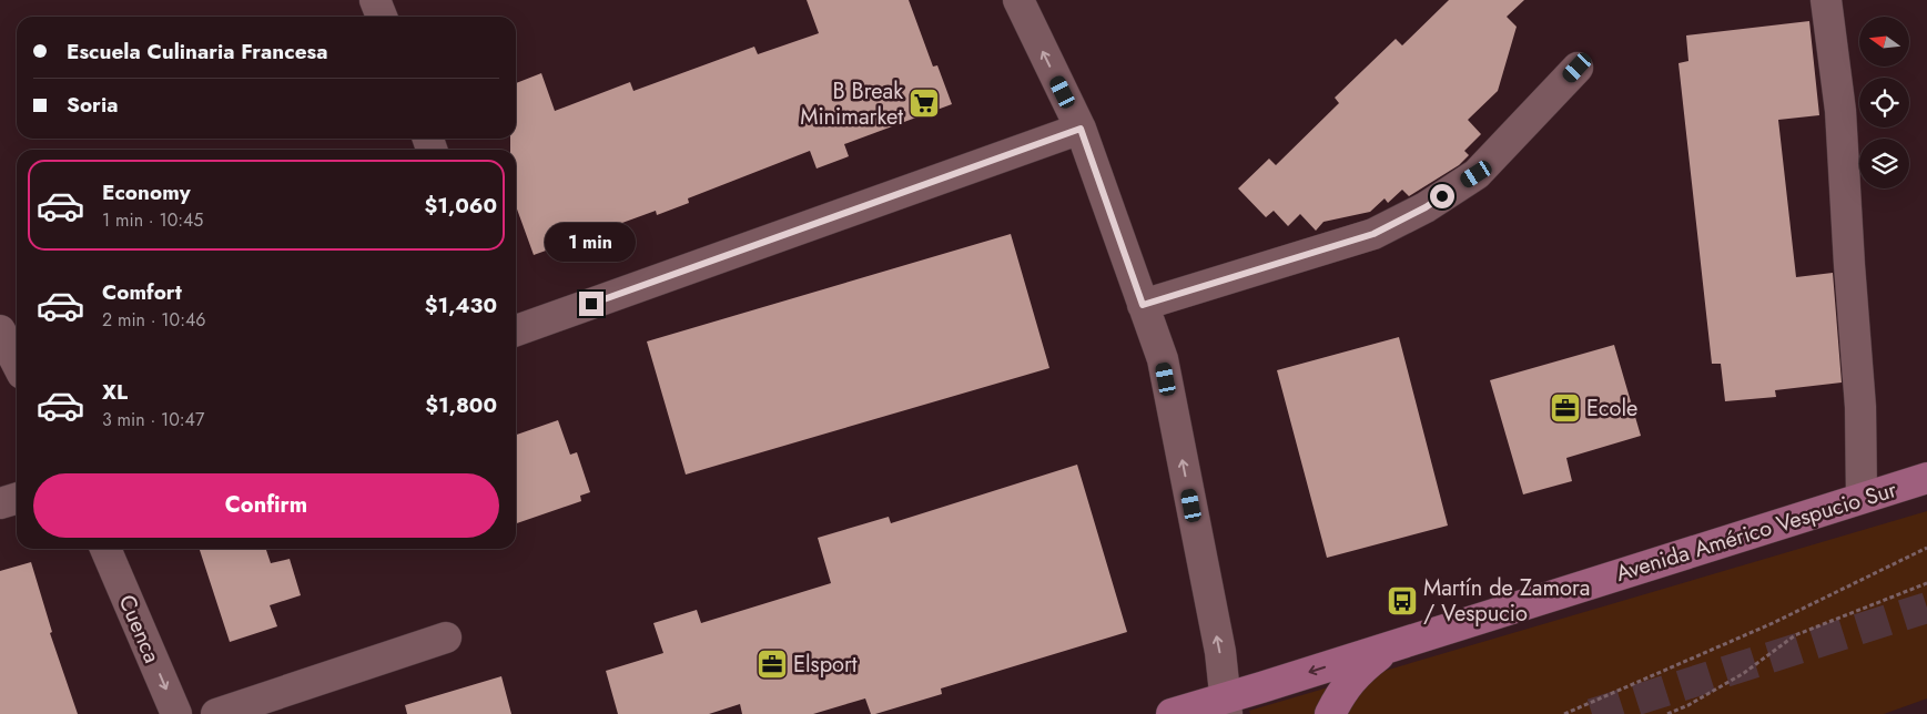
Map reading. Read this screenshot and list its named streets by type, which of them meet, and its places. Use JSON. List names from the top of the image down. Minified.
{"streets":{"main road":["Avenida Américo Vespucio Sur"],"street":["Cuenca"]},"one_way":["Cuenca"],"places":{"supermarket":["B Break Minimarket"],"office":["Ecole","Elsport"],"bus stop":["Martín de Zamora / Vespucio"]},"north":"left","page":{"banner":["Escuela Culinaria Francesa","Soria"],"list":[{"name":"Economy","note":"1 min · 10:45","value":"$1,060"},{"name":"Comfort","note":"2 min · 10:46","value":"$1,430"},{"name":"XL","note":"3 min · 10:47","value":"$1,800"}],"bubble":"1 min","buttons":"Confirm"}}
